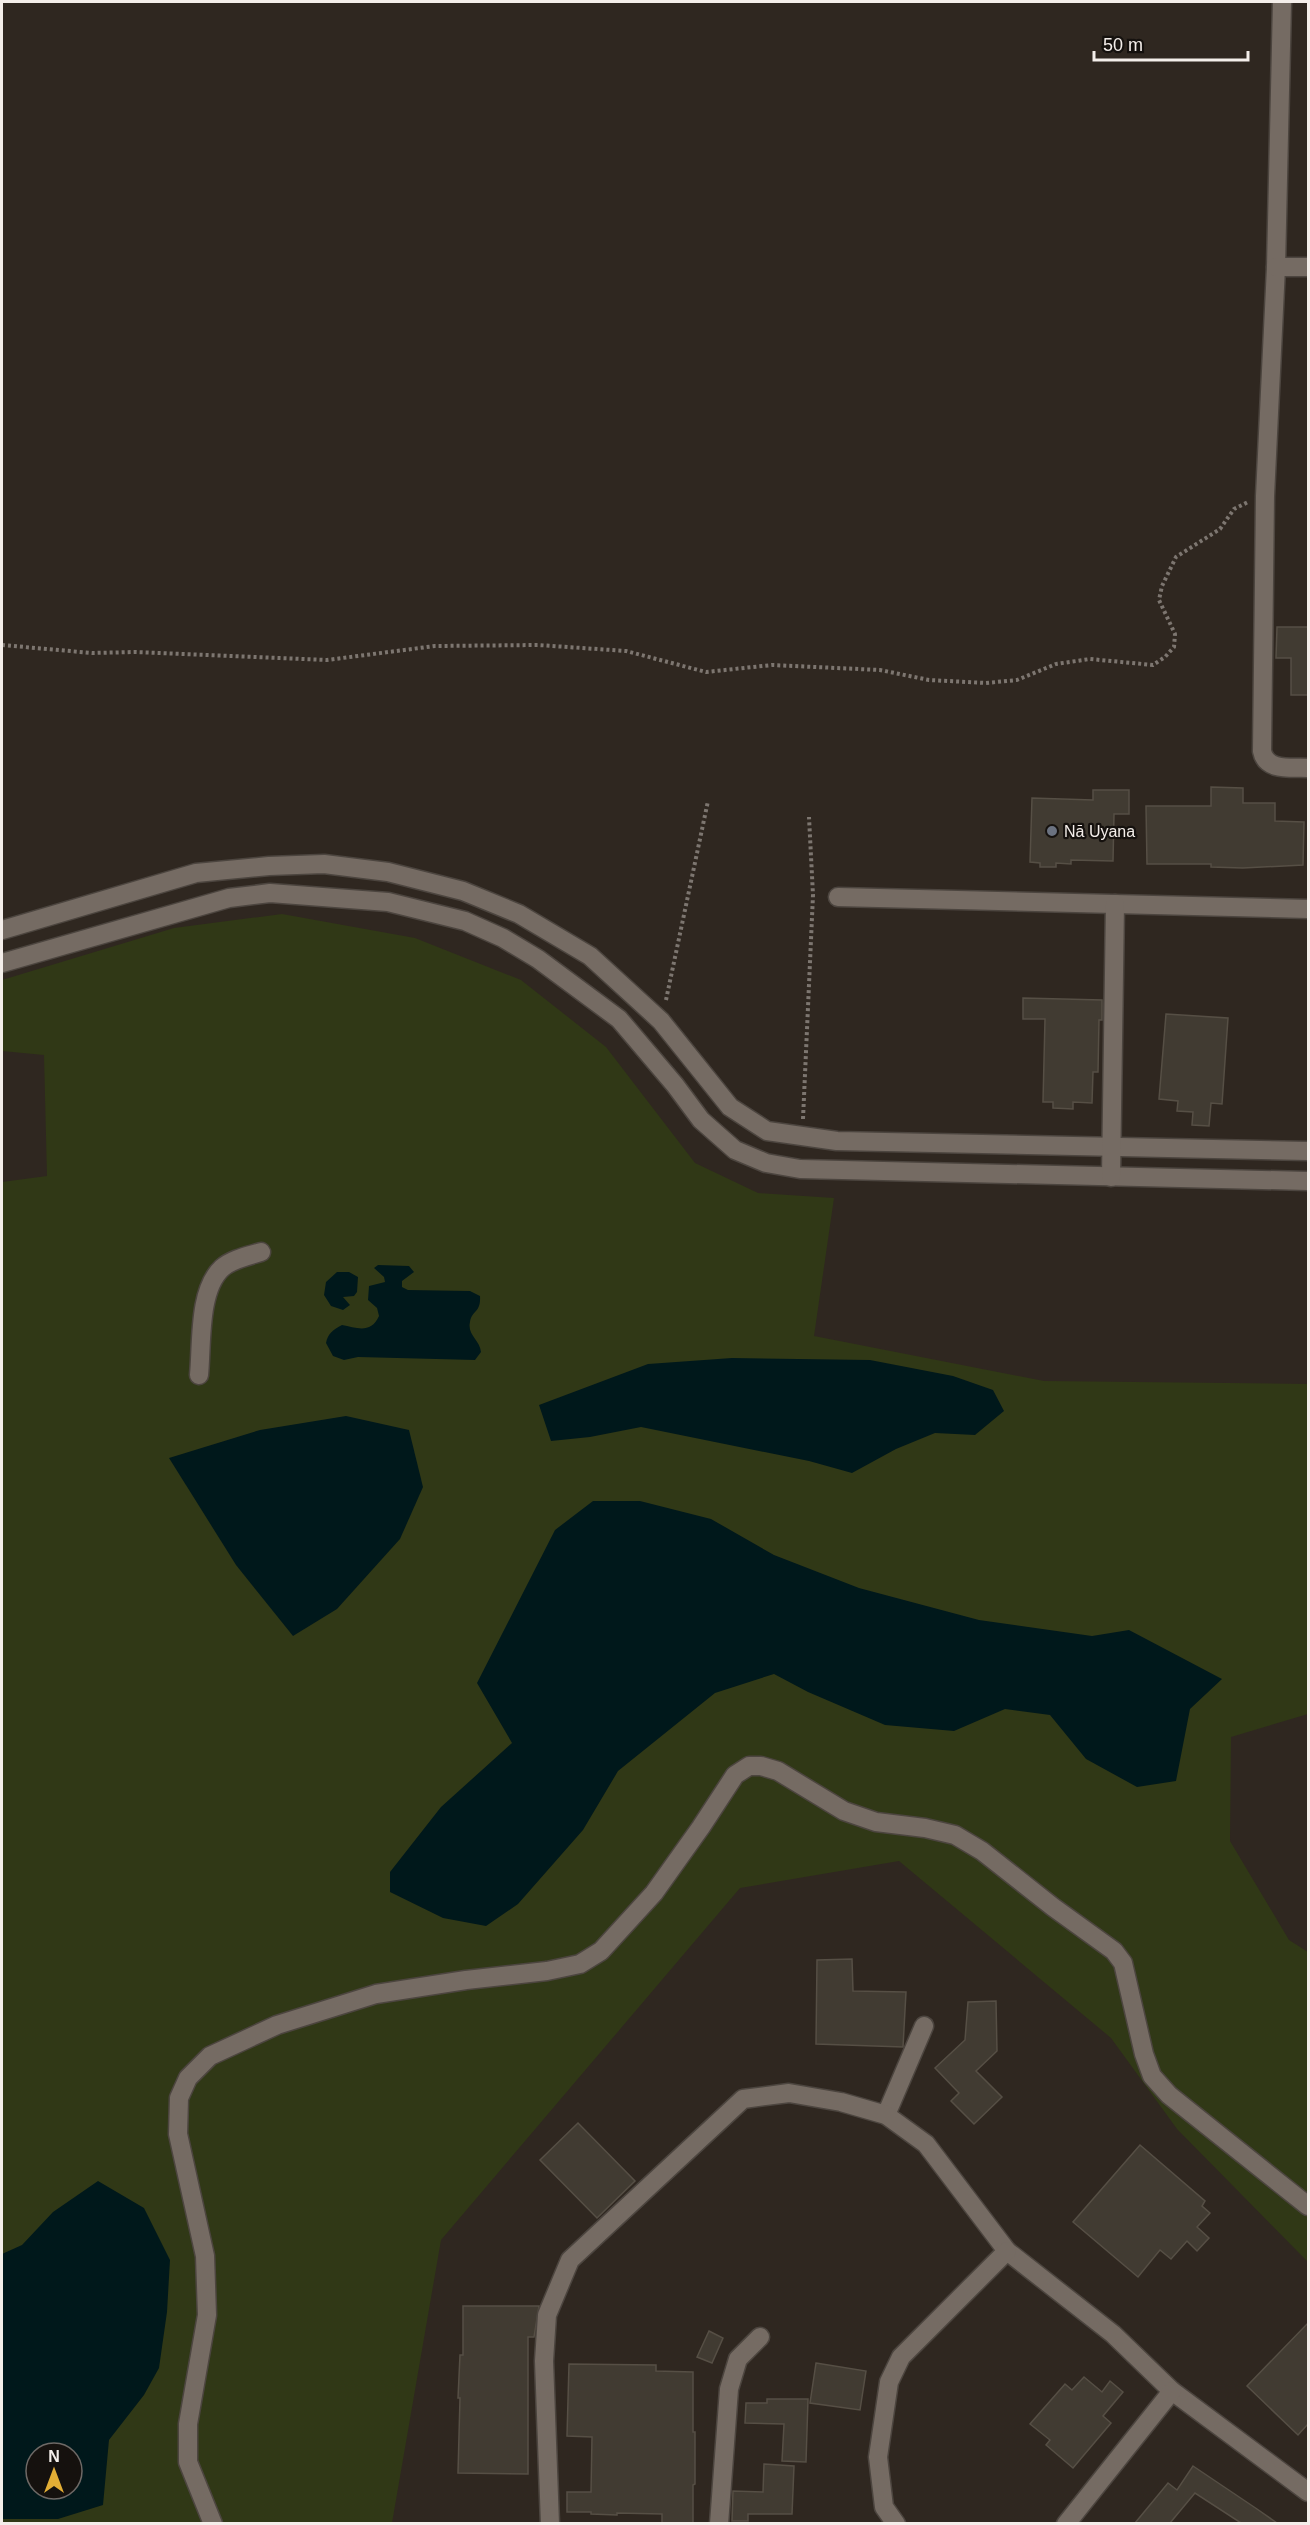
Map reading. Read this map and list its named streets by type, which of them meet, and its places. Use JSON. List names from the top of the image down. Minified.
{"places":["Nā Uyana"],"scale_bar":"50 m","north":"top"}
